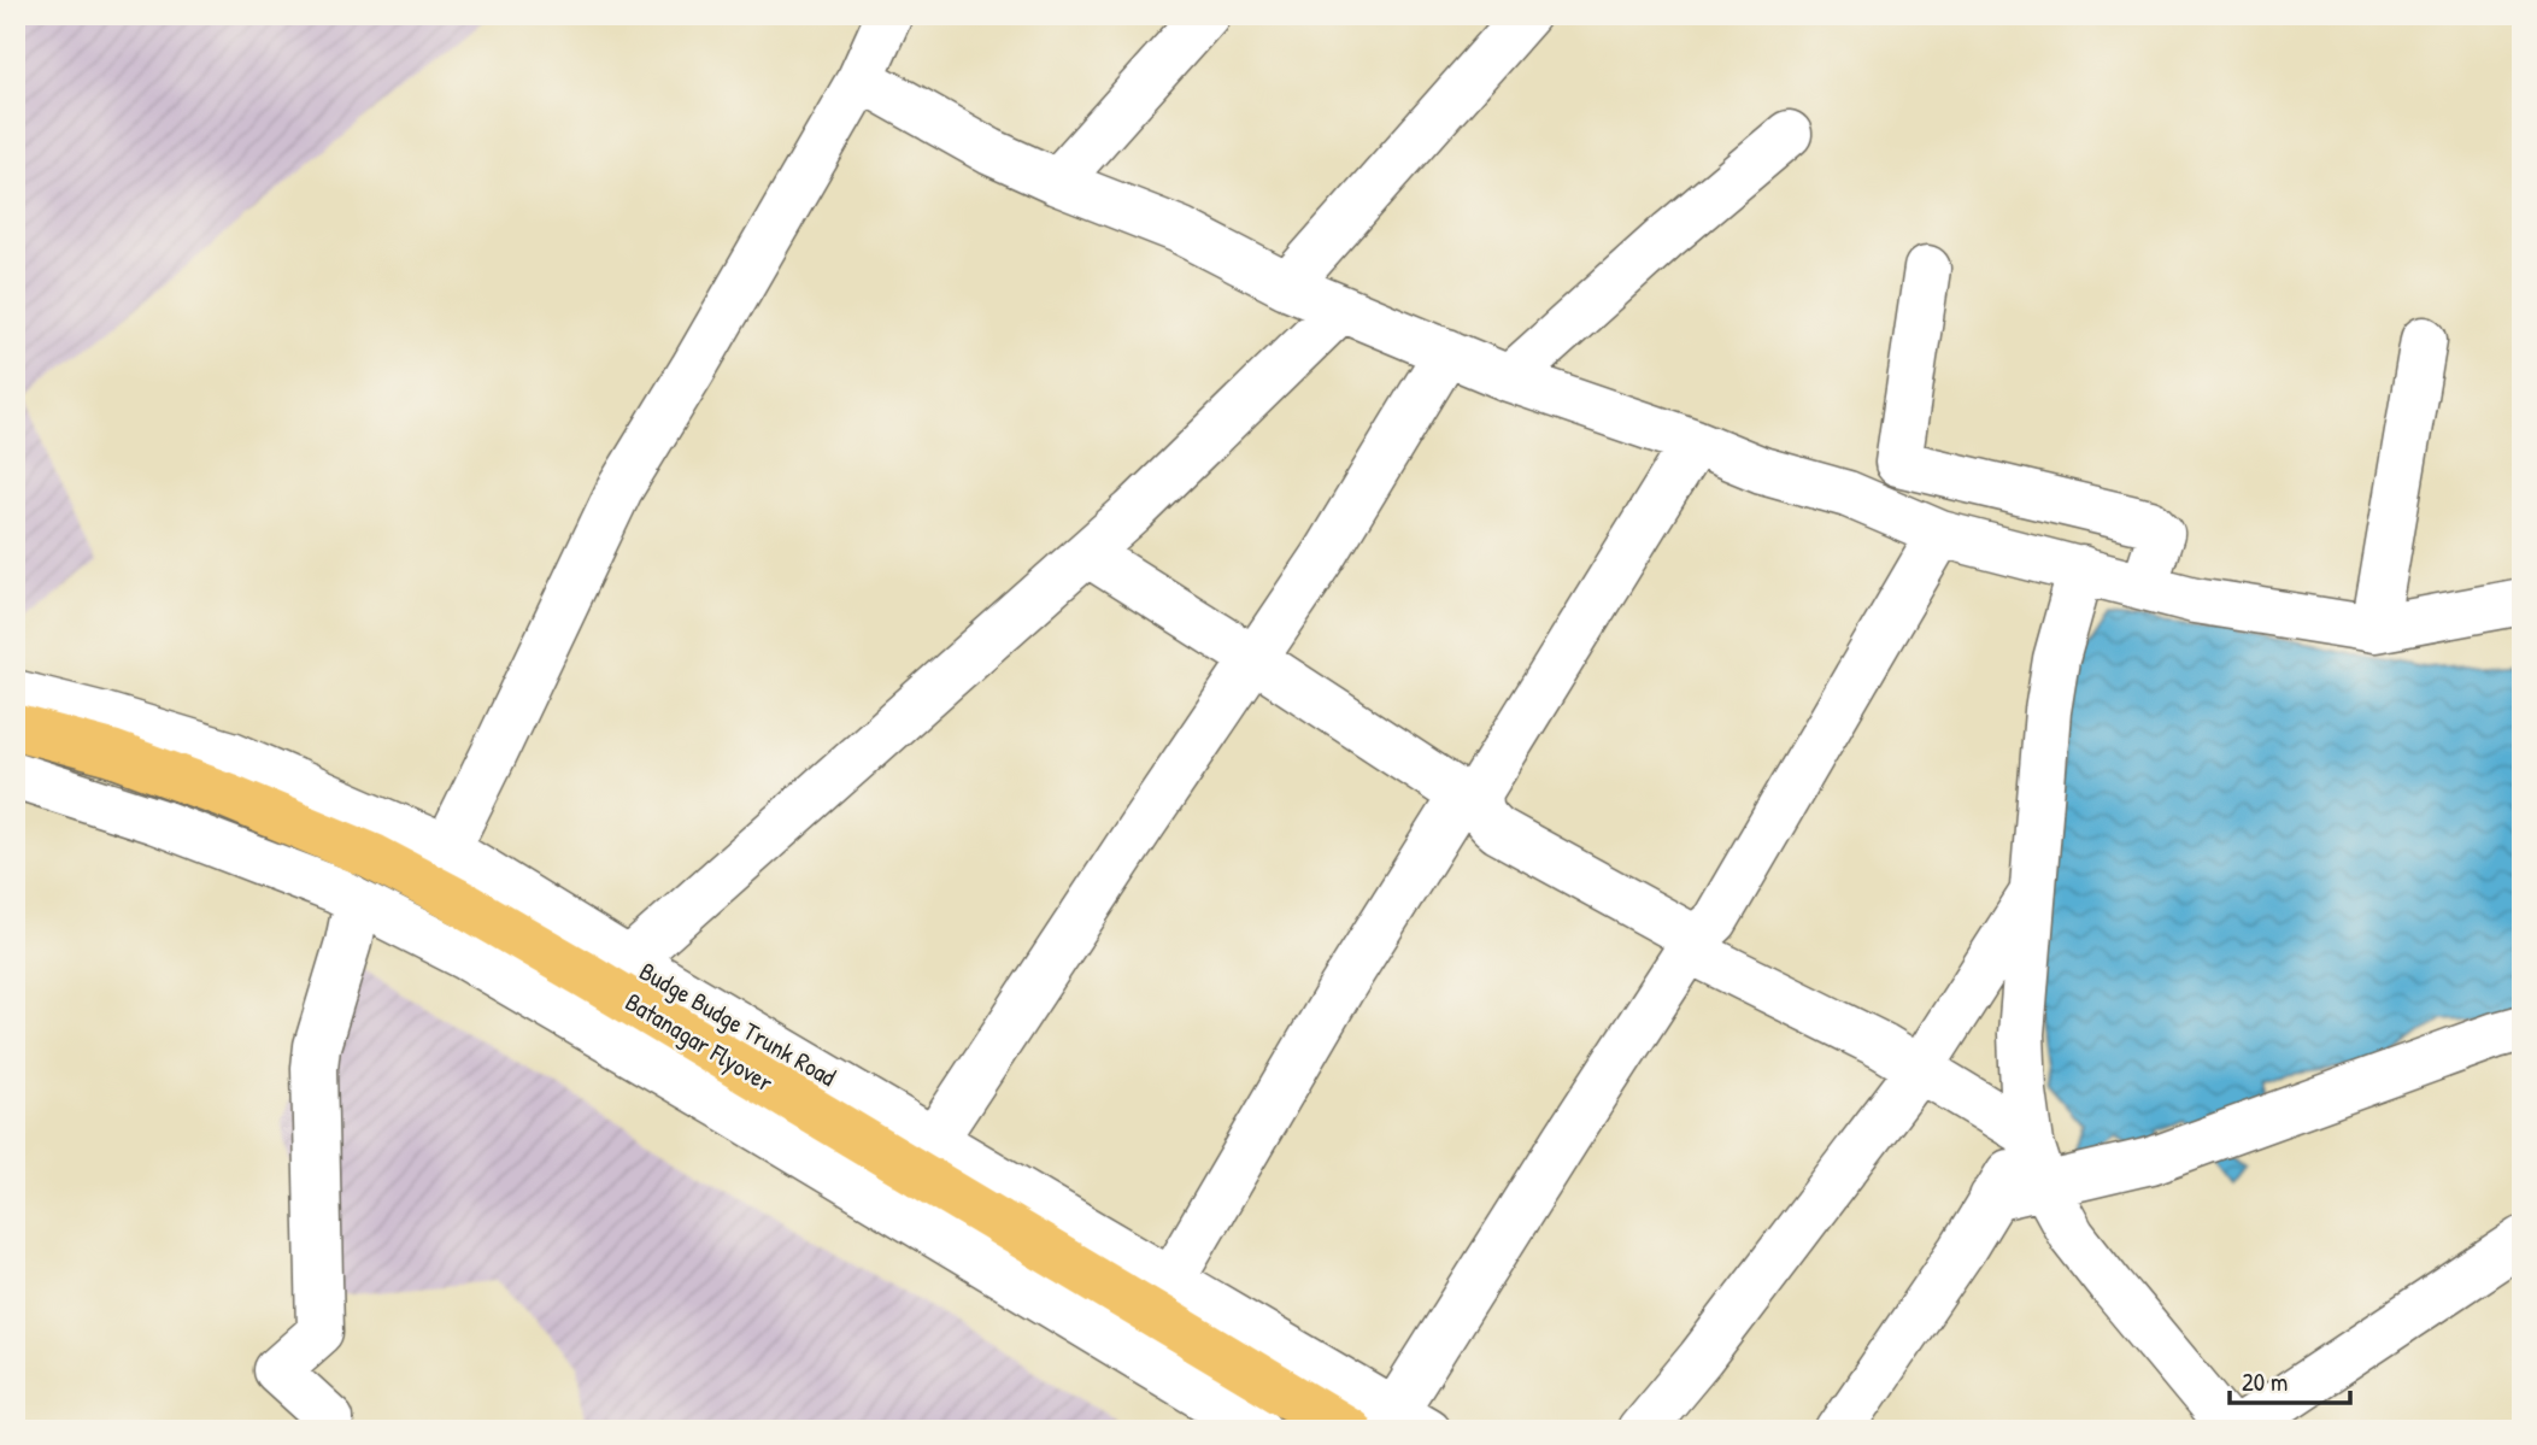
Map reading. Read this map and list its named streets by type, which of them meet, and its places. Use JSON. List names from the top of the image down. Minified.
{"streets":{"main road":["Batanagar Flyover"],"street":["Budge Budge Trunk Road"]},"scale_bar":"20 m"}
